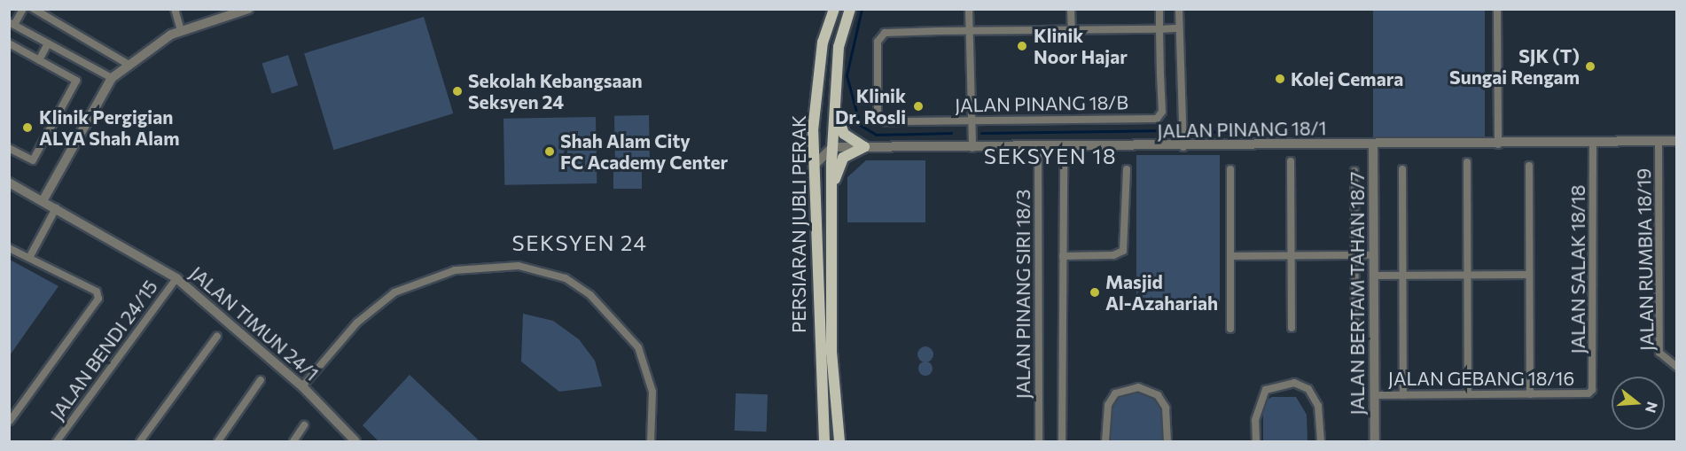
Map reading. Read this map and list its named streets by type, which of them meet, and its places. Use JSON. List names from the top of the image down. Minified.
{"streets":{"main road":["PERSIARAN JUBLI PERAK"],"street":["JALAN PINANG 18/B","JALAN PINANG 18/1","JALAN RUMBIA 18/19","JALAN SALAK 18/18","JALAN BERTAM TAHAN 18/7","JALAN PINANG SIRI 18/3","JALAN TIMUN 24/1","JALAN BENDI 24/15","JALAN GEBANG 18/16"]},"crossings":[["JALAN PINANG 18/1","PERSIARAN JUBLI PERAK"],["JALAN PINANG 18/1","JALAN RUMBIA 18/19"],["JALAN PINANG 18/1","JALAN SALAK 18/18"],["JALAN PINANG 18/1","JALAN BERTAM TAHAN 18/7"],["JALAN PINANG 18/1","JALAN PINANG SIRI 18/3"],["JALAN SALAK 18/18","JALAN GEBANG 18/16"],["JALAN BERTAM TAHAN 18/7","JALAN GEBANG 18/16"],["JALAN TIMUN 24/1","JALAN BENDI 24/15"]],"districts":["SEKSYEN 18","SEKSYEN 24"],"places":["Klinik Noor Hajar","SJK (T) Sungai Rengam","Kolej Cemara","Sekolah Kebangsaan Seksyen 24","Klinik Dr. Rosli","Klinik Pergigian ALYA Shah Alam","Shah Alam City FC Academy Center","Masjid Al-Azahariah"],"north":"right"}
